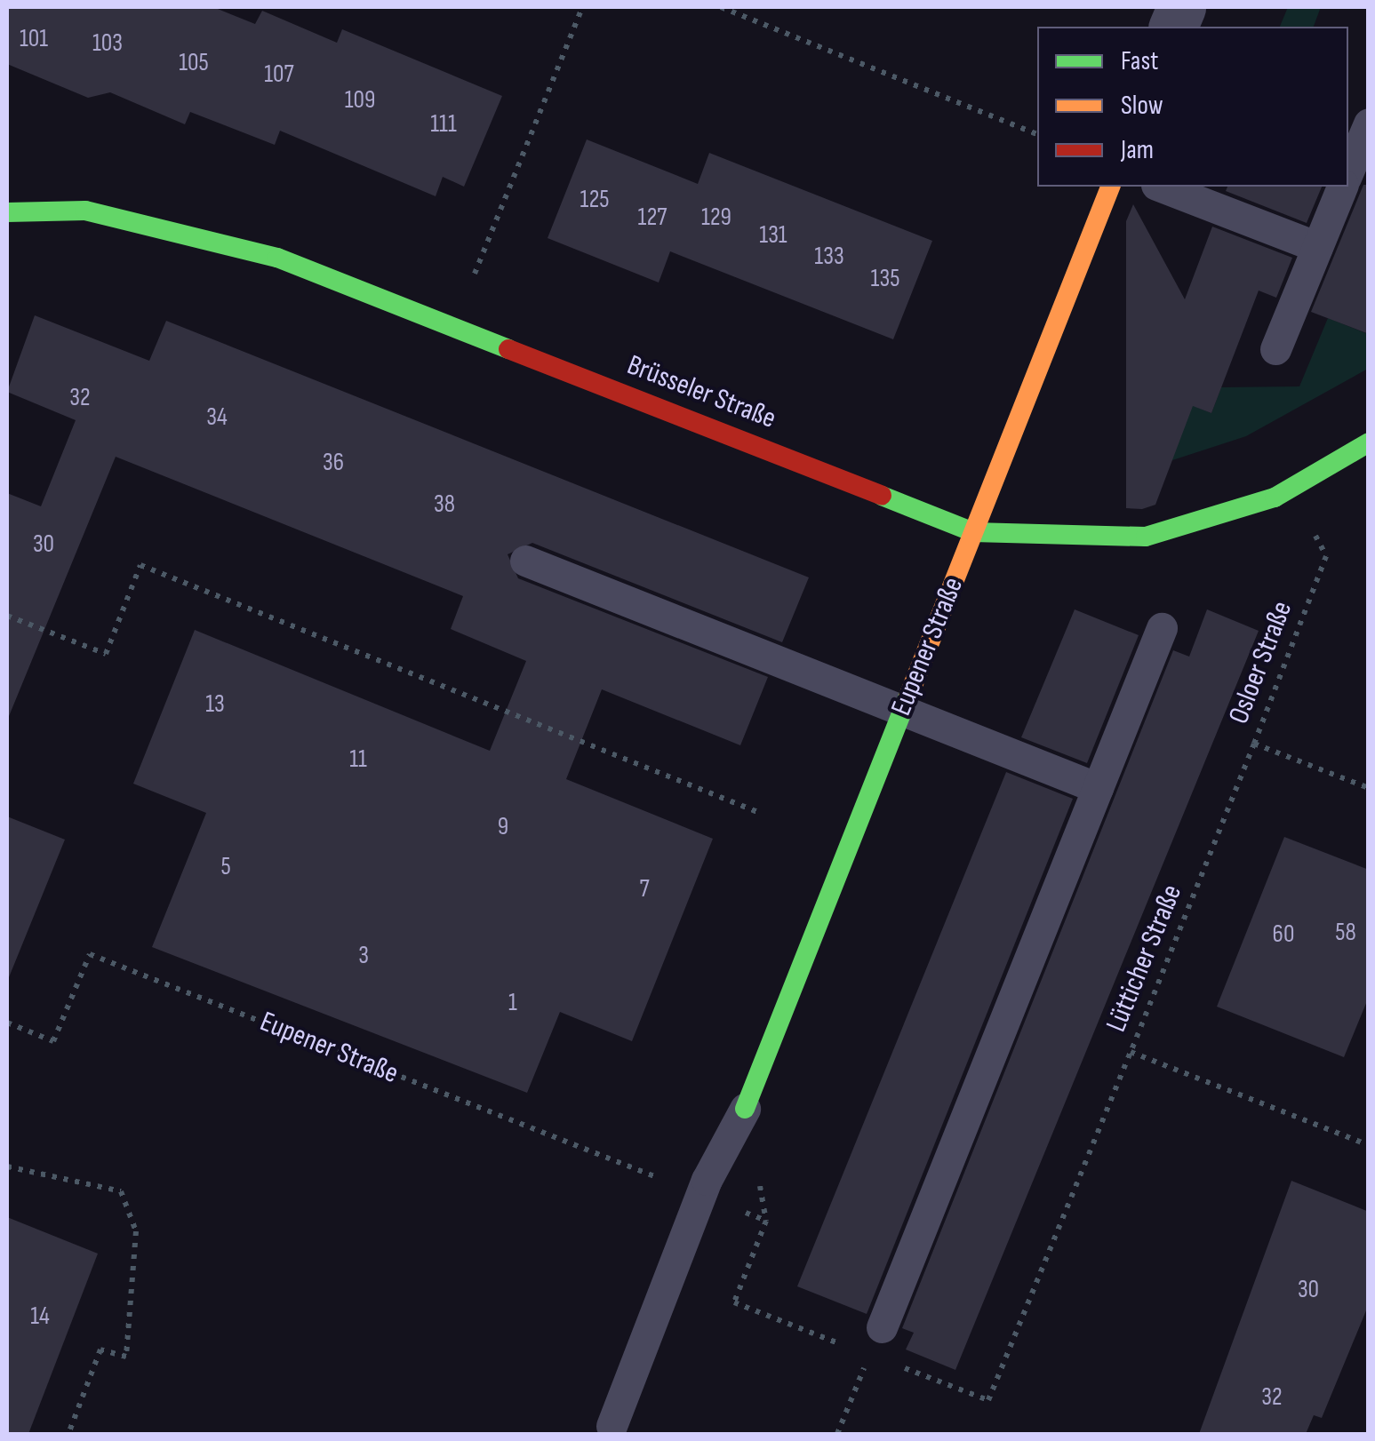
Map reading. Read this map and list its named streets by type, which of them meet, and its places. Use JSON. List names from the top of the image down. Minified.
{"streets":{"street":["Brüsseler Straße","Eupener Straße"],"path":["Osloer Straße","Lütticher Straße"]},"crossings":[["Brüsseler Straße","Eupener Straße"],["Brüsseler Straße","Osloer Straße"],["Osloer Straße","Lütticher Straße"]],"house_numbers":["101","103","105","107","109","111","125","127","129","131","133","135","32","34","36","38","30","13","11","9","5","7","58","60","3","1","30","14","32"],"legend":["Fast","Slow","Jam"]}
